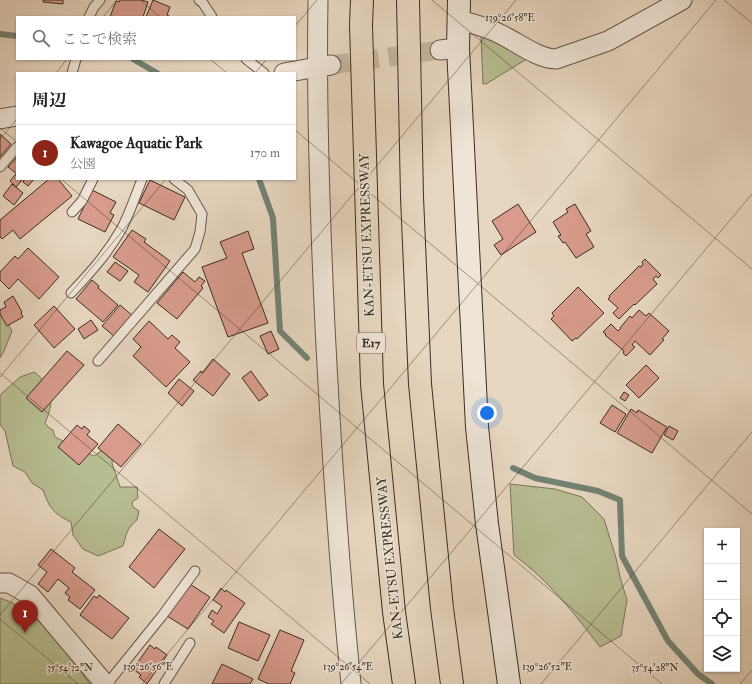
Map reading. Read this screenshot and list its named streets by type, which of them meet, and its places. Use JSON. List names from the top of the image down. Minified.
{"streets":{"highway":["KAN-ETSU EXPRESSWAY","E17"]},"page":{"search":"ここで検索","heading":"周辺","list":[{"mark":"1","name":"Kawagoe Aquatic Park","note":"公園","value":"170 m"}],"map_buttons":["+","−"],"pins":"1"},"coordinates":["139°26'58\"E","139°26'56\"E","139°26'54\"E","139°26'52\"E","35°54'32\"N","35°54'28\"N"]}
